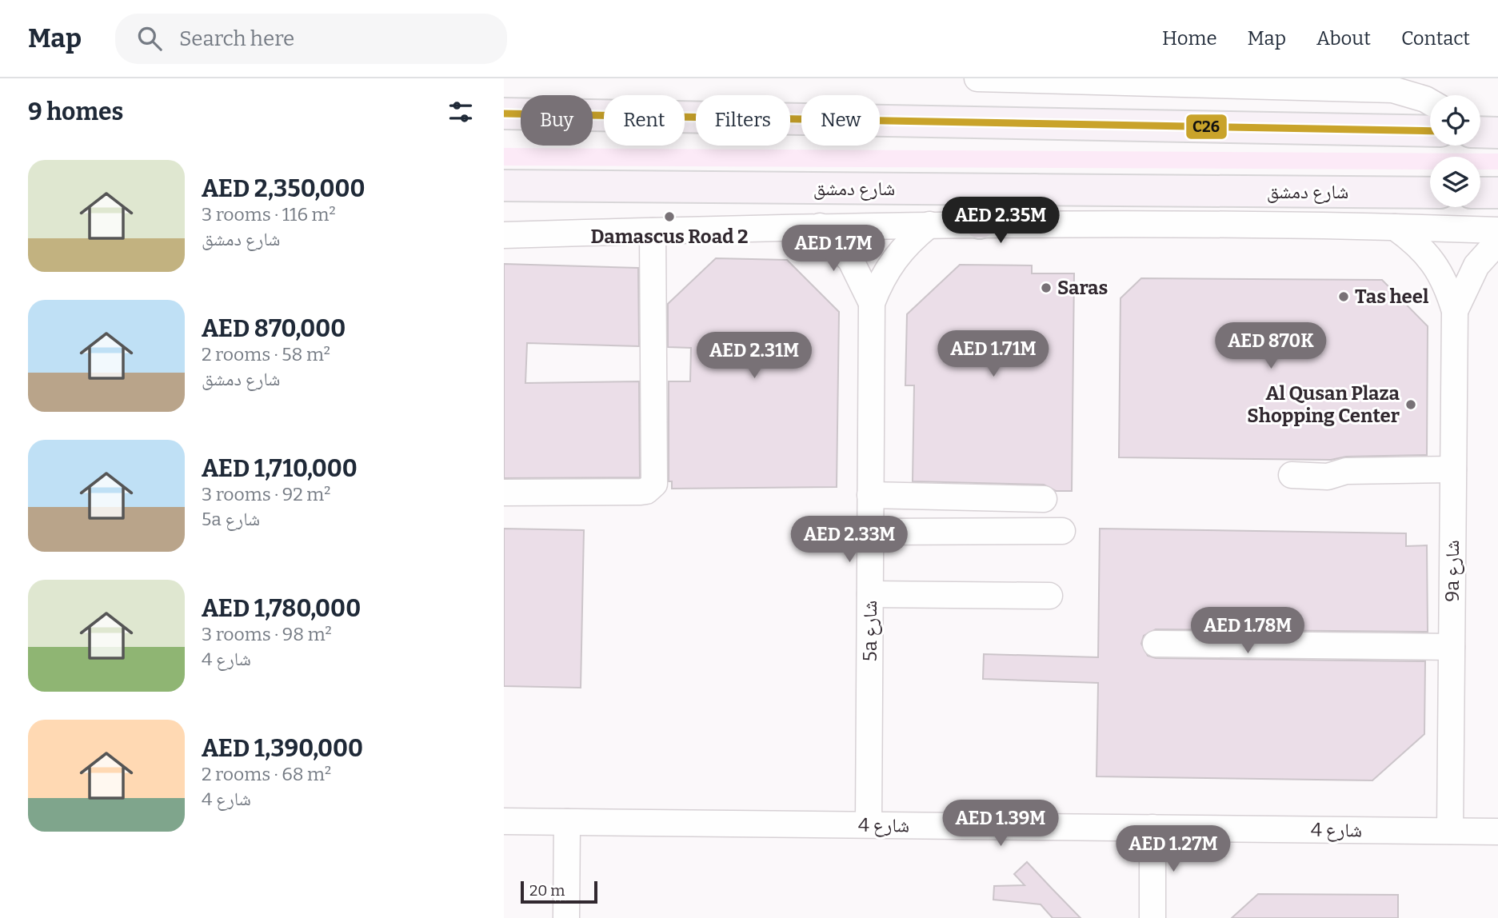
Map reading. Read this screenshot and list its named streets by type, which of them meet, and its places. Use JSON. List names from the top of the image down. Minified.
{"streets":{"main road":["شارع دمشق"],"street":["9a شارع","5a شارع","شارع 4"]},"crossings":[["9a شارع","شارع 4"],["5a شارع","شارع 4"]],"places":["Damascus Road 2","Saras","Tas heel","Al Qusan Plaza Shopping Center"],"lines":["transit line C26"],"scale_bar":"20 m","page":{"header":"Map","search":"Search here","nav":["Home","Map","About","Contact"],"heading":"9 homes","chip":["Buy","Rent","Filters","New"],"list":[{"name":"AED 2,350,000","note":"3 rooms · 116 m² · شارع دمشق"},{"name":"AED 870,000","note":"2 rooms · 58 m² · شارع دمشق"},{"name":"AED 1,710,000","note":"3 rooms · 92 m² · 5a شارع"},{"name":"AED 1,780,000","note":"3 rooms · 98 m² · شارع 4"},{"name":"AED 1,390,000","note":"2 rooms · 68 m² · شارع 4"}],"price":["AED 2.35M","AED 1.7M","AED 870K","AED 1.71M","AED 2.31M","AED 2.33M","AED 1.78M","AED 1.39M","AED 1.27M"],"scale":"20 m"}}
